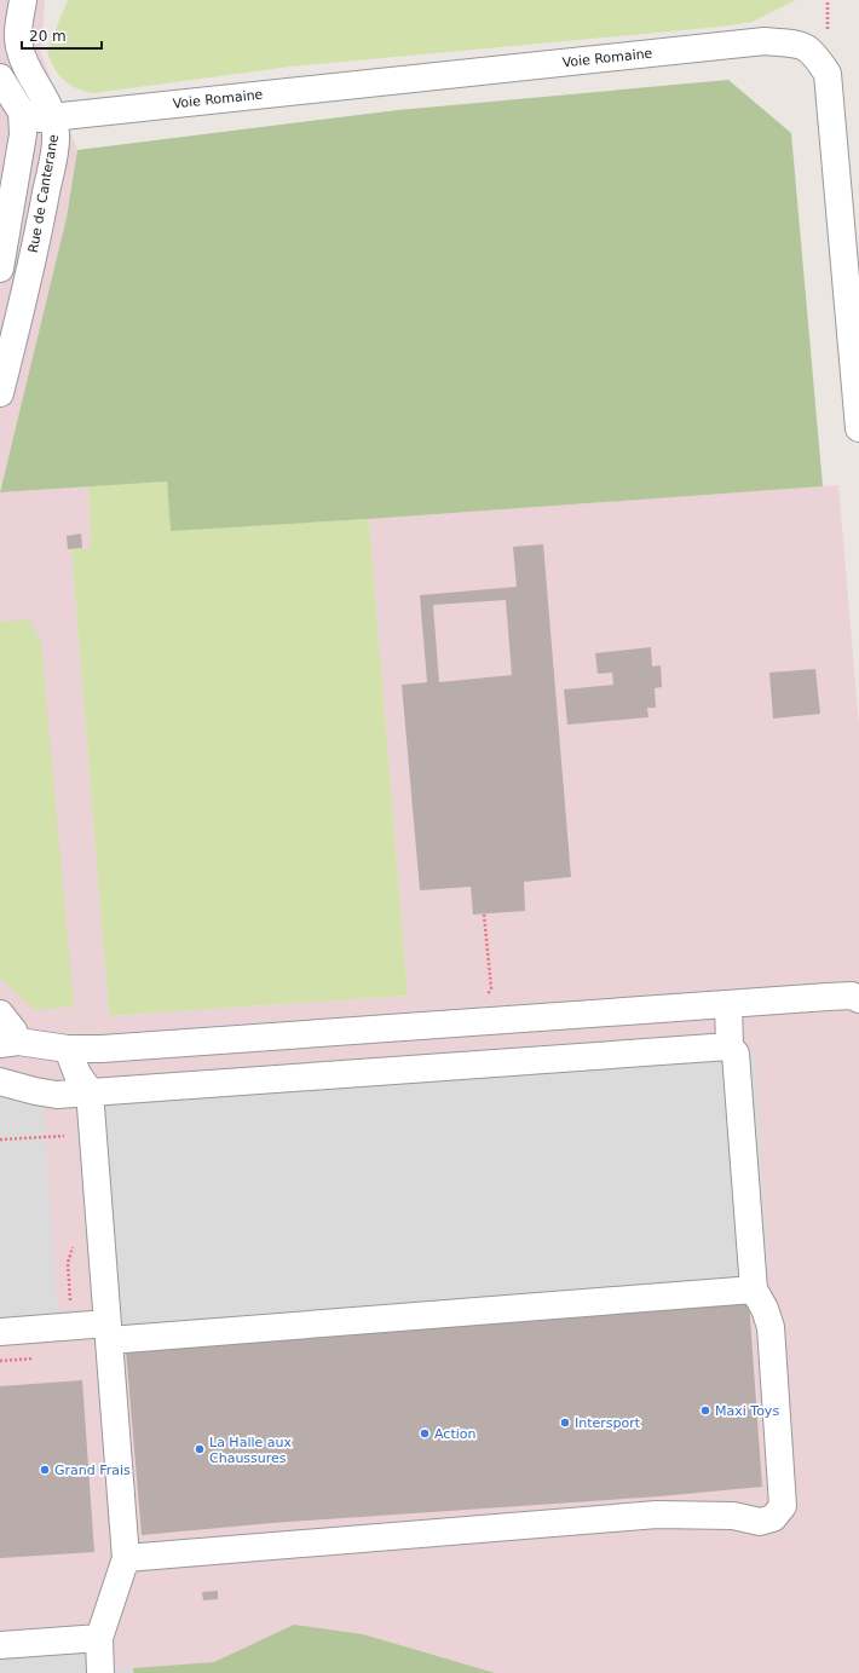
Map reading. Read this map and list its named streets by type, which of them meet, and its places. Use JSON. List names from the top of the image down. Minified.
{"streets":{"street":["Voie Romaine","Rue de Canterane"]},"crossings":[["Voie Romaine","Rue de Canterane"]],"places":["Maxi Toys","Intersport","Action","La Halle aux Chaussures","Grand Frais"],"scale_bar":"20 m"}
